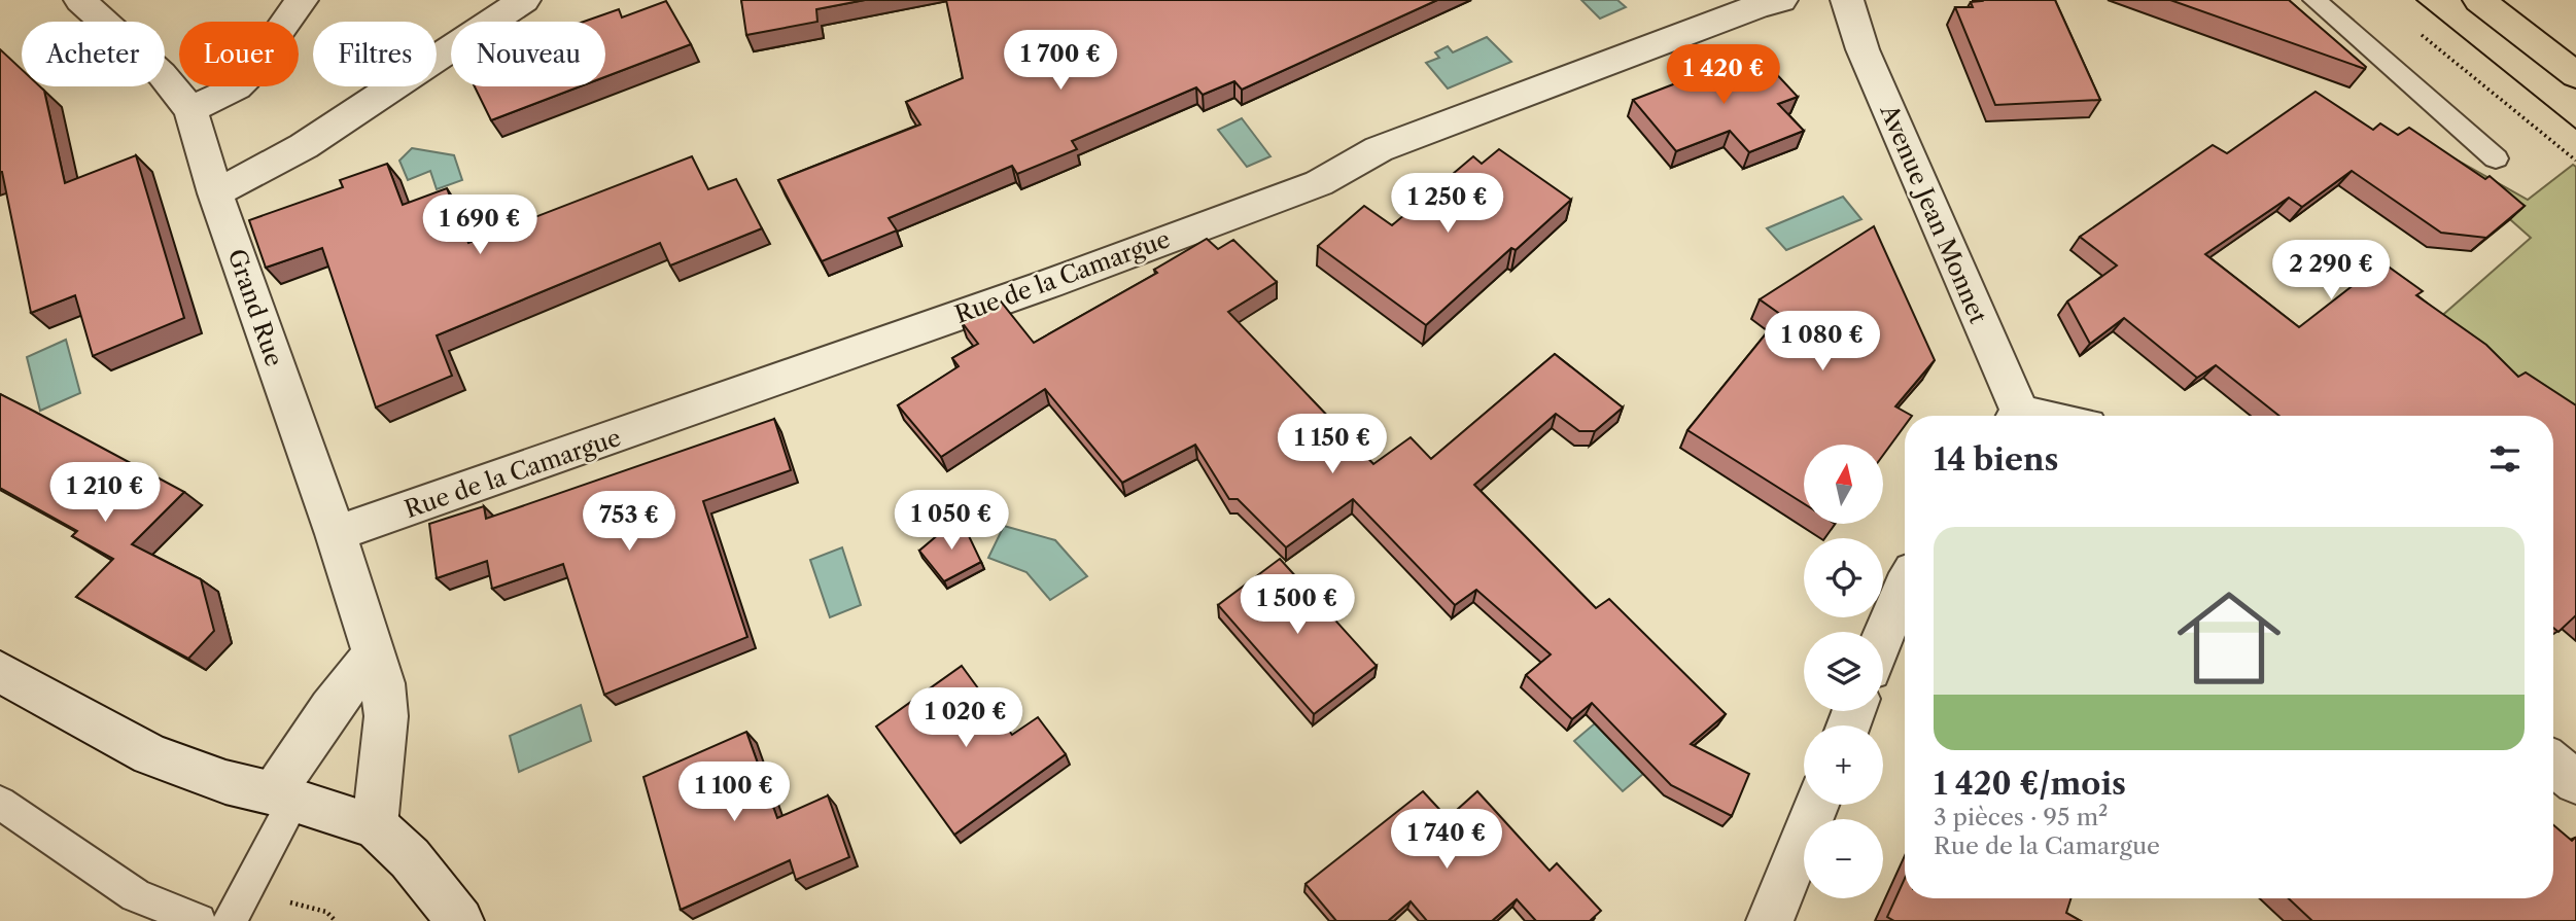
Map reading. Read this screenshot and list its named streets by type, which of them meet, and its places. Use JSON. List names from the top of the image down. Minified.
{"streets":{"street":["Avenue Jean Monnet","Rue de la Camargue","Grand Rue"]},"crossings":[["Rue de la Camargue","Grand Rue"]],"north":"top","page":{"chip":["Acheter","Louer","Filtres","Nouveau"],"price":["1 700 €","1 420 €","1 250 €","1 690 €","2 290 €","1 080 €","1 150 €","1 210 €","1 050 €","753 €","1 500 €","1 020 €","1 100 €","1 740 €"],"heading":"14 biens","map_buttons":["+","−"],"list":[{"name":"1 420 €/mois","note":"3 pièces · 95 m² · Rue de la Camargue"}]}}
